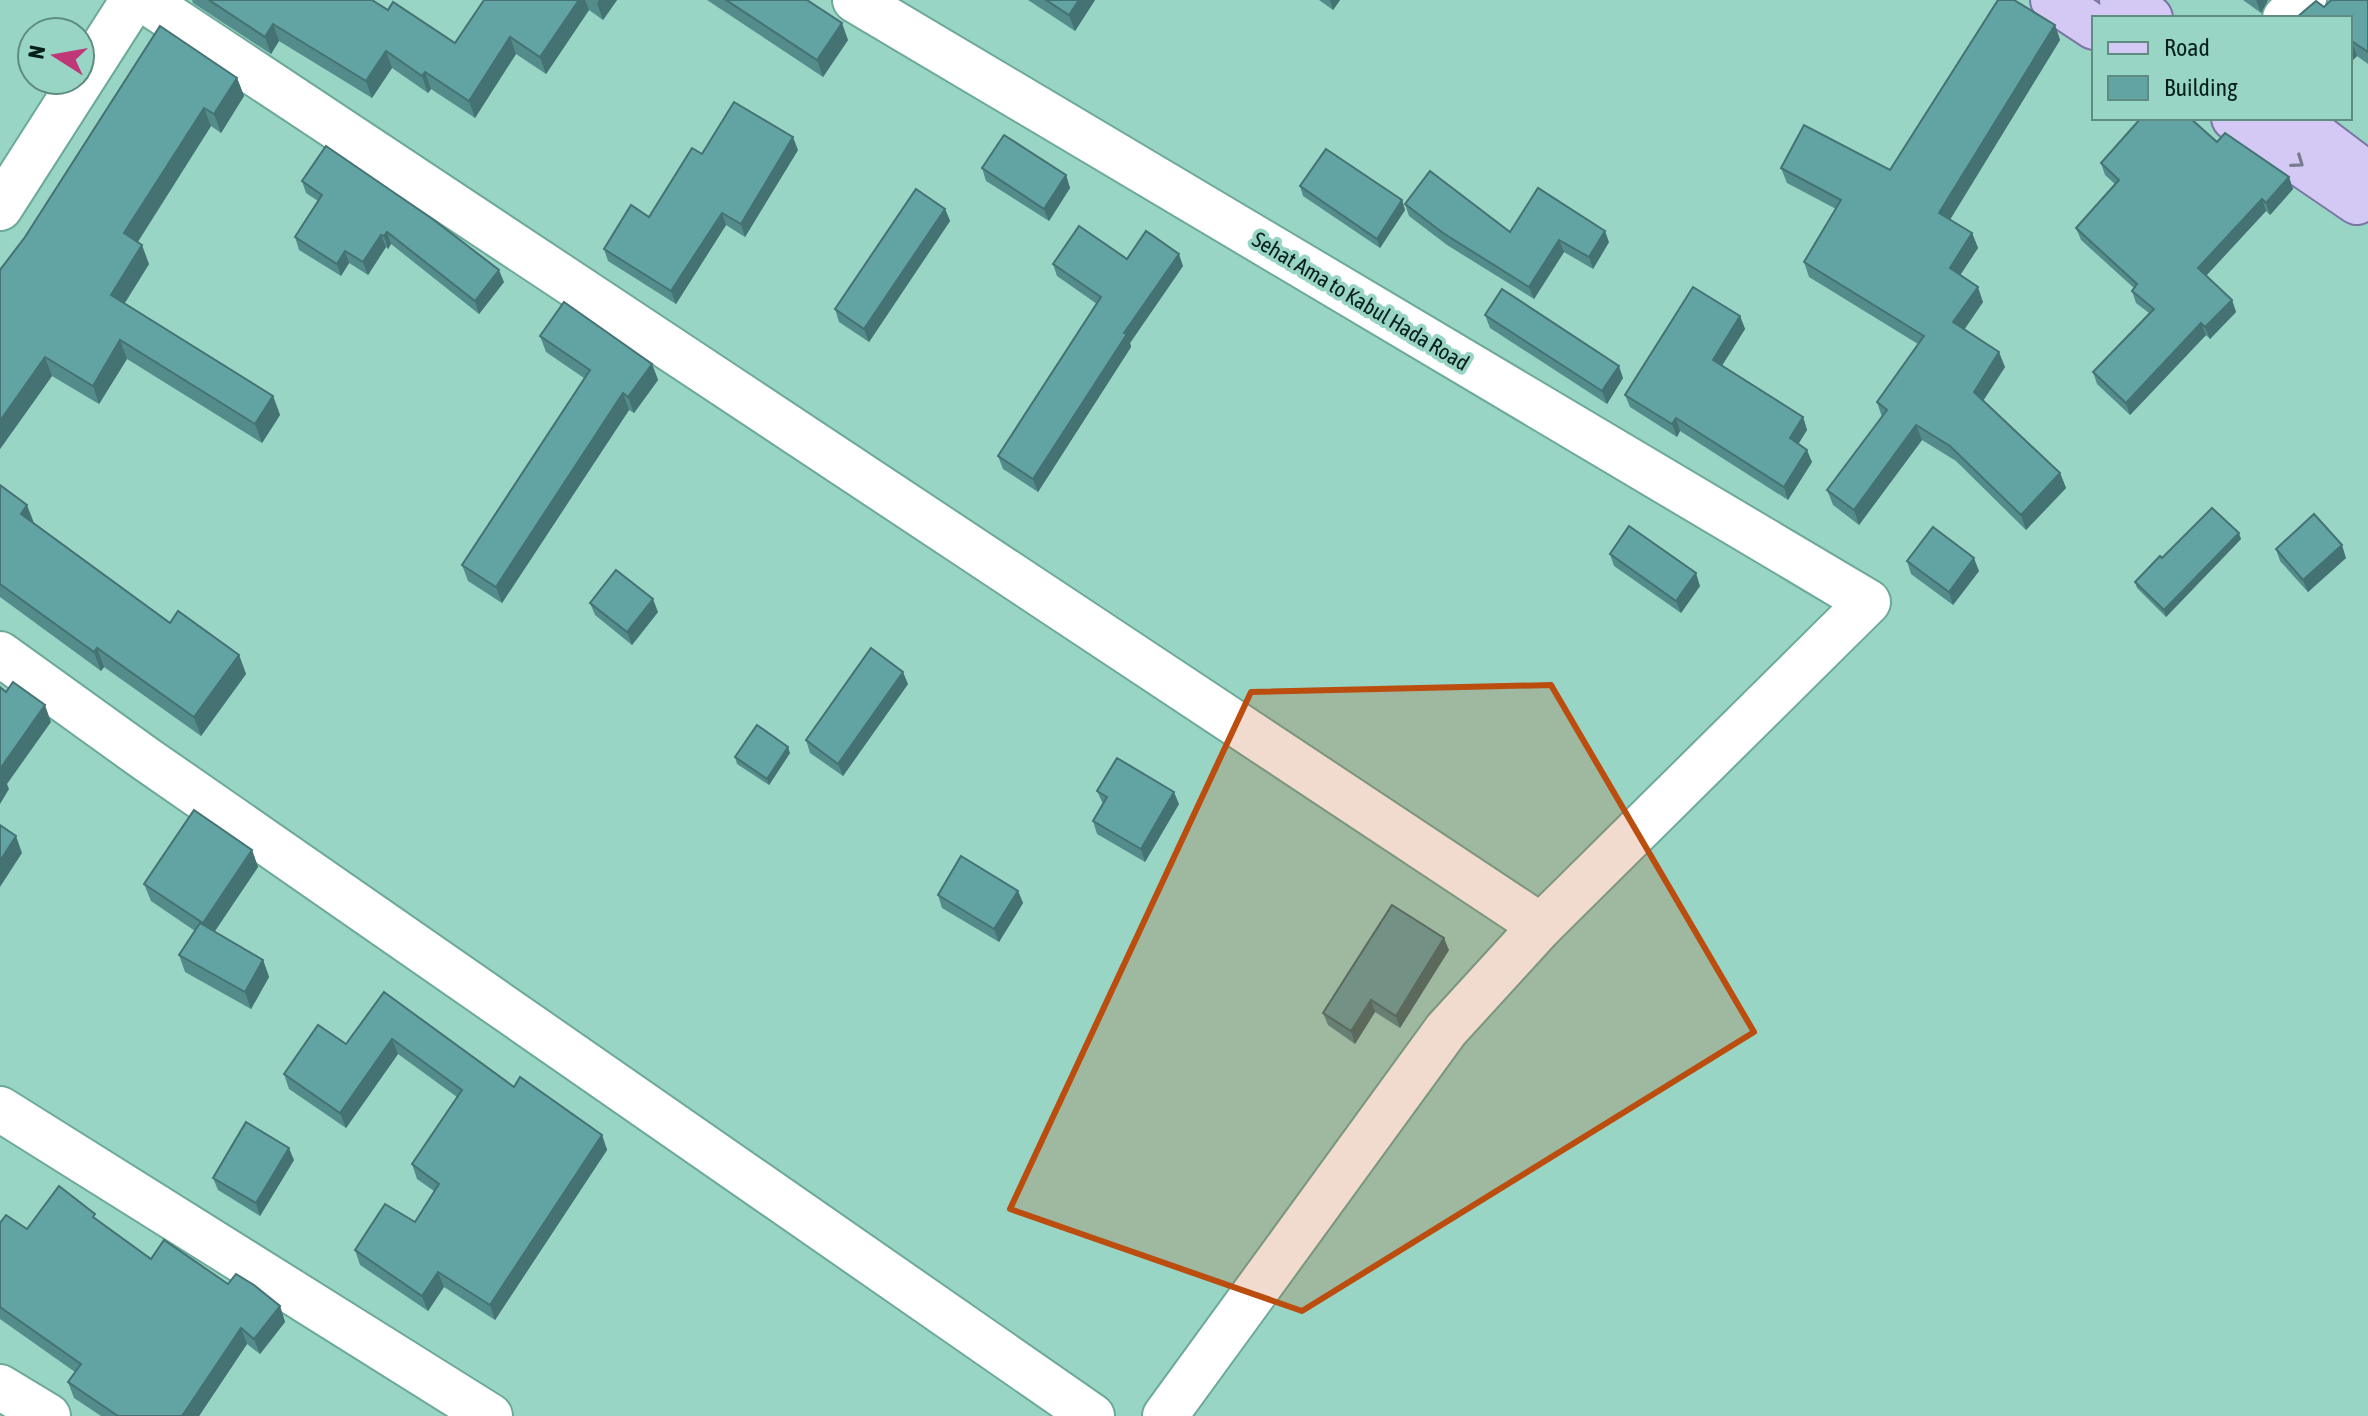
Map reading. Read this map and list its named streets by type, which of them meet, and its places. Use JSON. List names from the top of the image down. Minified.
{"streets":{"street":["Sehat Ama to Kabul Hada Road"]},"legend":["Road","Building"],"north":"left"}
